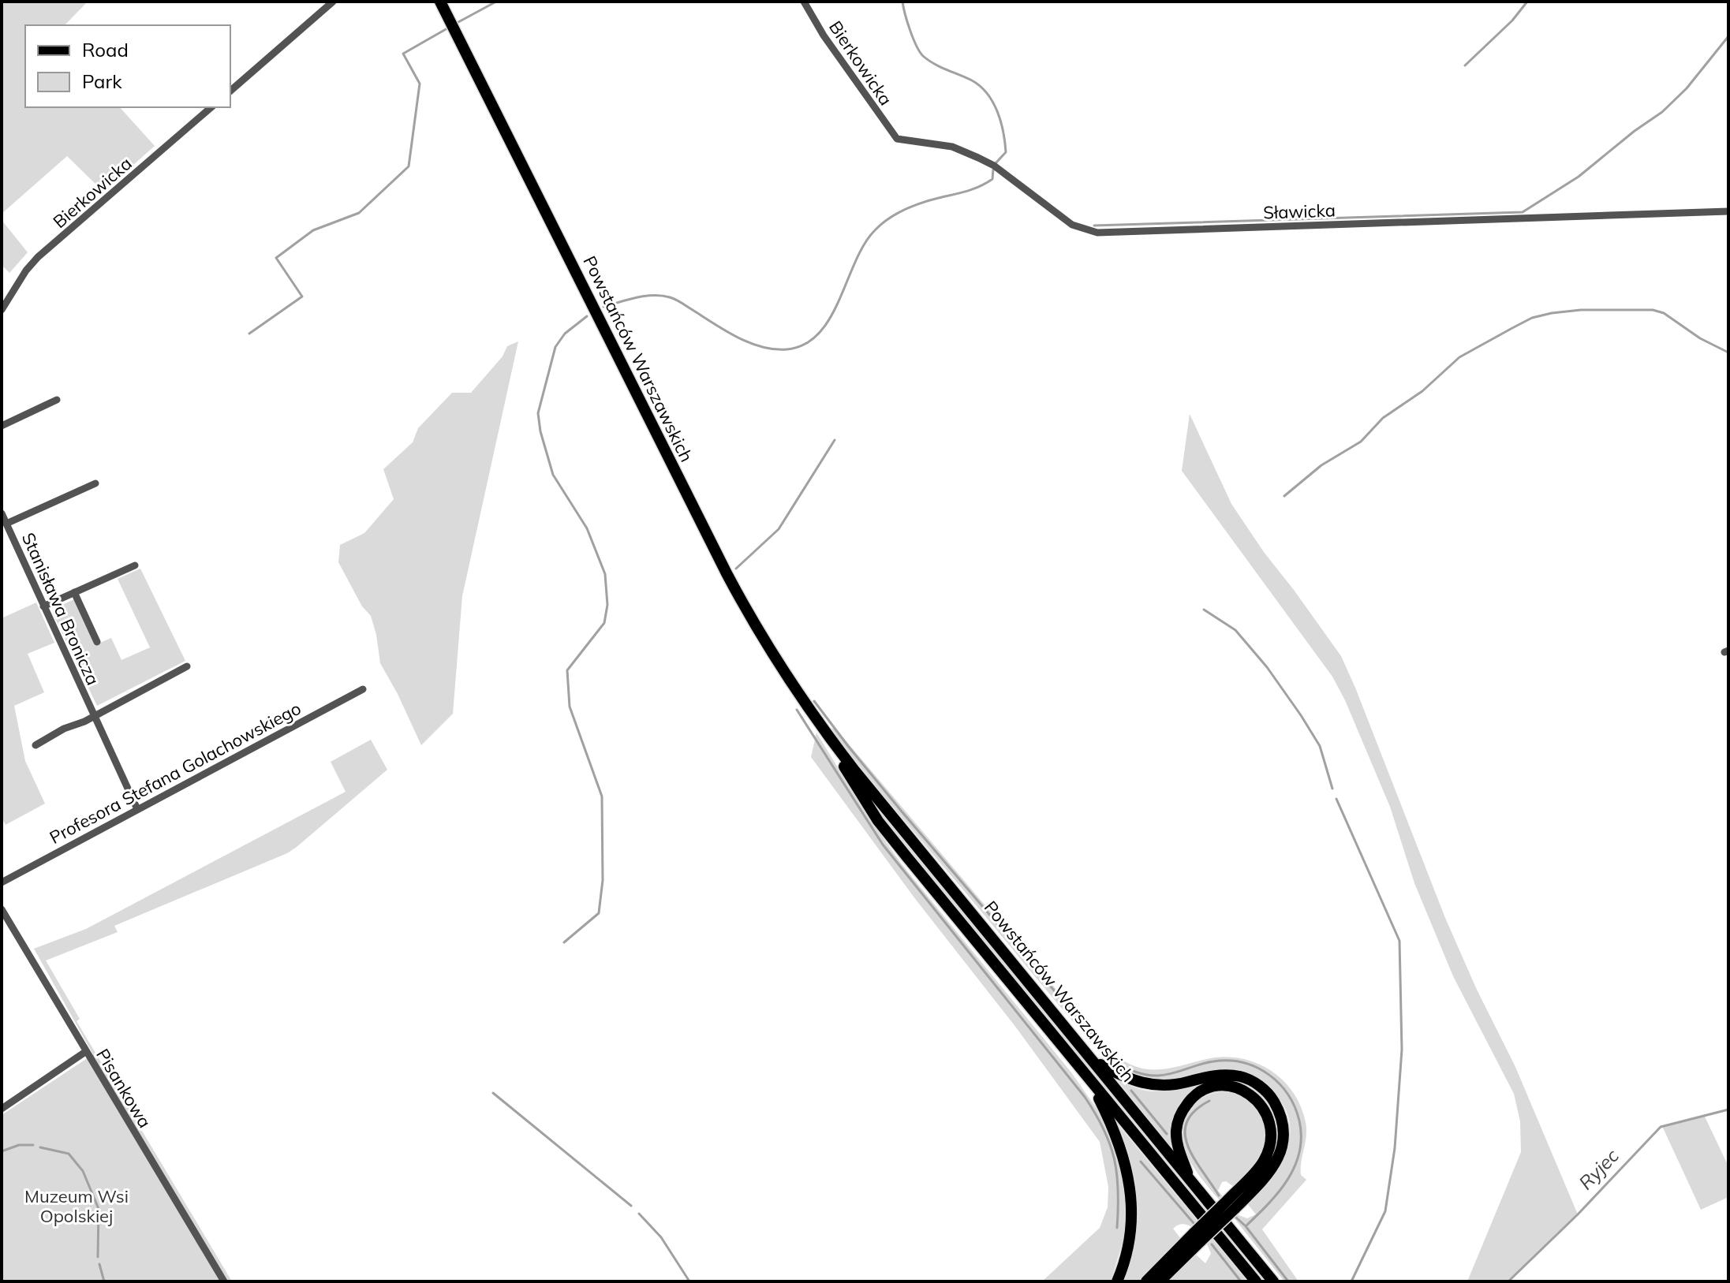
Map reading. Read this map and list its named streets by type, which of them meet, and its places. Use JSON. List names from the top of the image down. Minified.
{"streets":{"main road":["Powstańców Warszawskich"],"street":["Bierkowicka","Sławicka","Stanisława Bronicza","Profesora Stefana Golachowskiego","Pisankowa"]},"crossings":[["Bierkowicka","Sławicka"],["Stanisława Bronicza","Profesora Stefana Golachowskiego"]],"water":["Ryjec"],"parks":["Muzeum Wsi Opolskiej"],"legend":["Road","Park"]}
